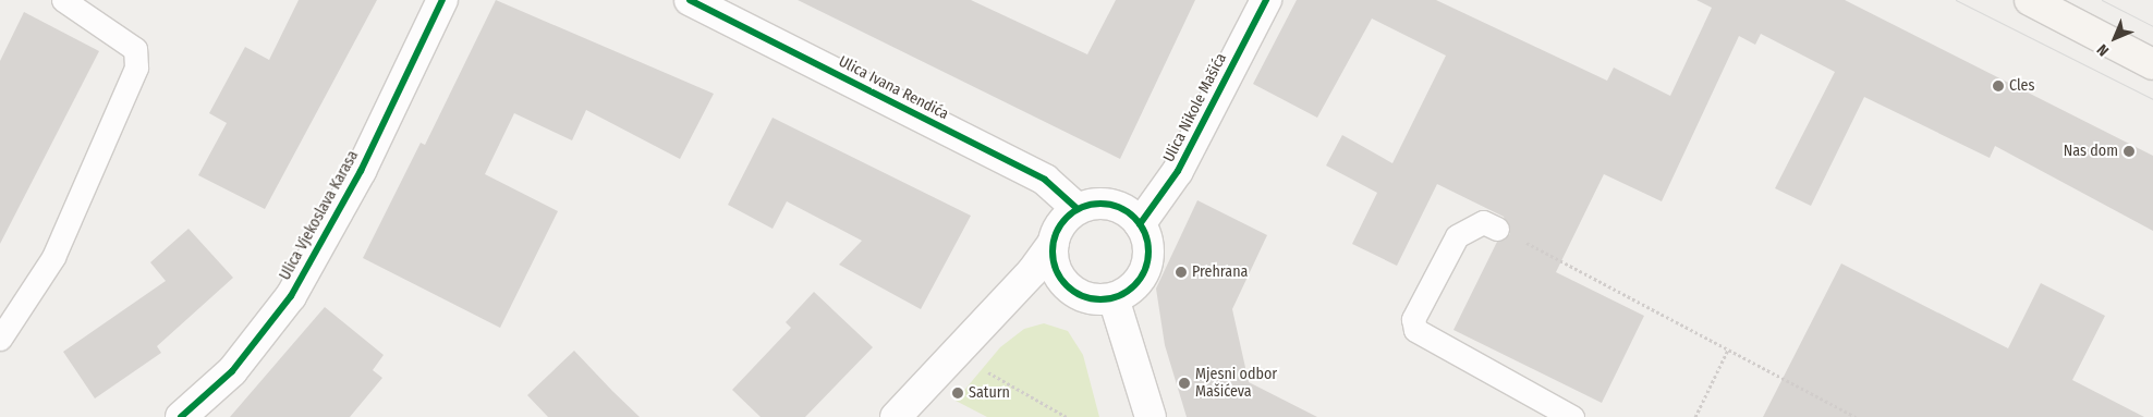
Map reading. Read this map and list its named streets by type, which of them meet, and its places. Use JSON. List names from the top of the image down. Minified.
{"streets":{"street":["Ulica Ivana Rendića","Ulica Nikole Mašića","Ulica Vjekoslava Karasa"]},"crossings":[["Ulica Ivana Rendića","Ulica Nikole Mašića"]],"places":["Cles","Nas dom","Prehrana","Mjesni odbor Mašićeva","Saturn"],"north":"bottom left"}
